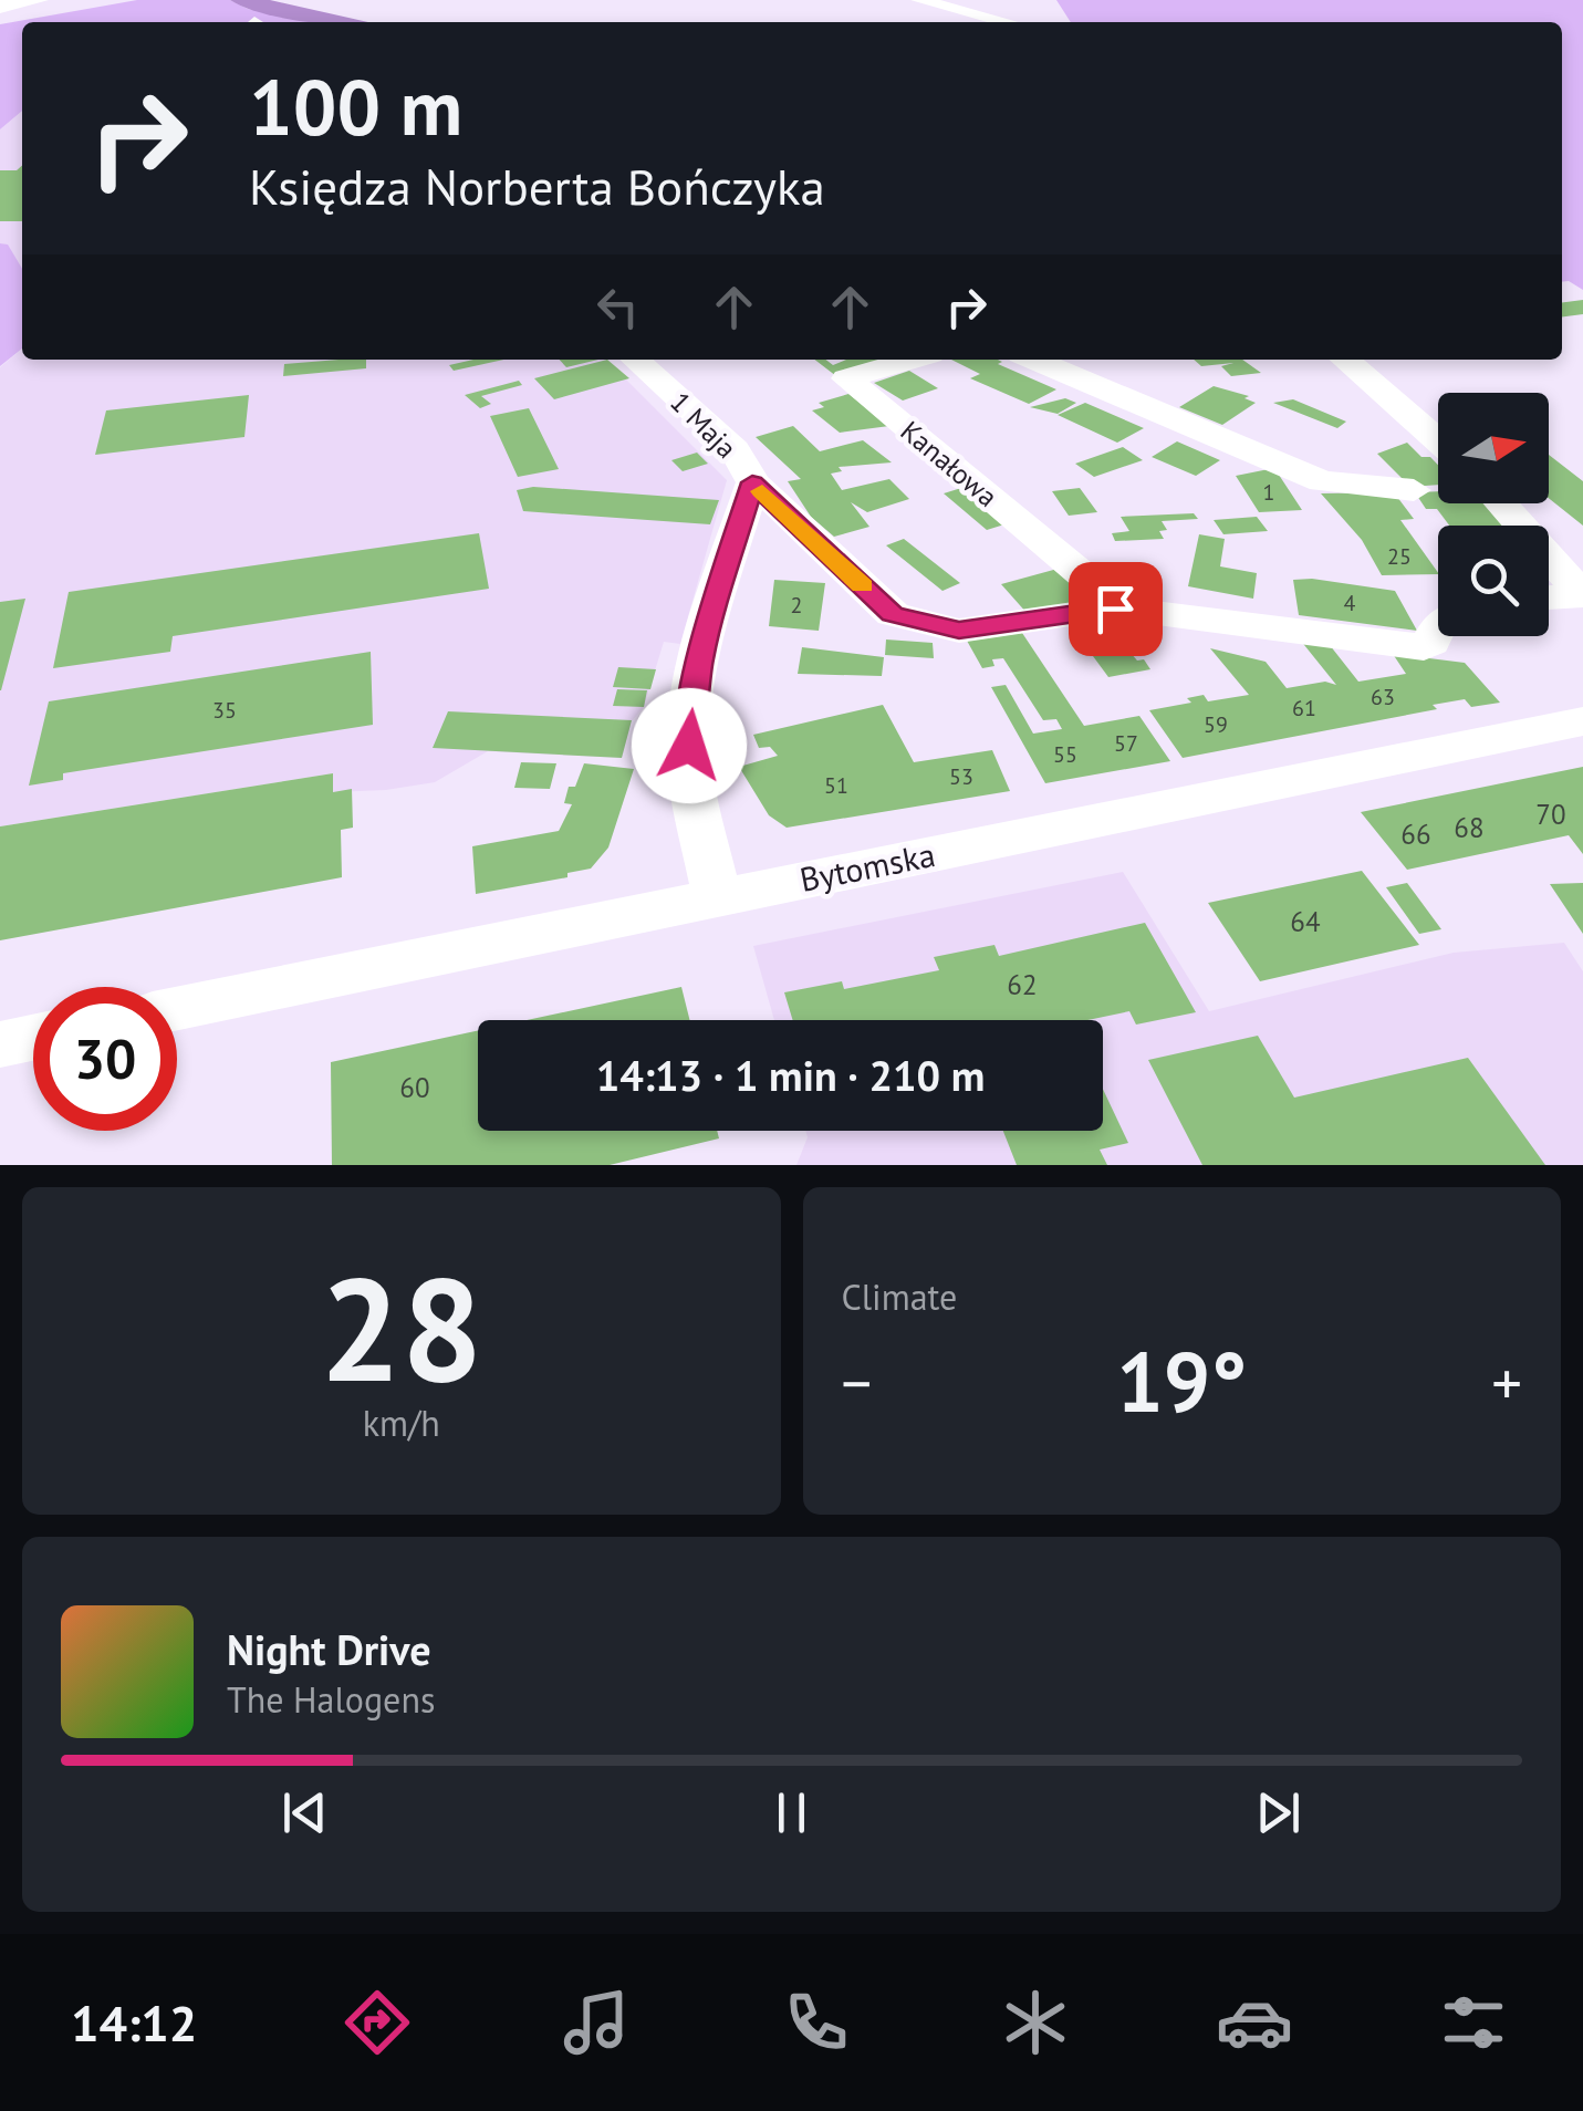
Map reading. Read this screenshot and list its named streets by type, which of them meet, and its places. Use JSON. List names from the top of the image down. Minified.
{"streets":{"street":["1 Maja","Kanałowa","Bytomska"]},"crossings":[["1 Maja","Bytomska"]],"house_numbers":["1","25","4","2","63","61","35","59","57","55","53","51","70","68","66","64","62","60"],"north":"right","page":{"turn":["100 m","Księdza Norberta Bończyka"],"limit":"30","trip":"14:13 · 1 min · 210 m","tile":[["28","km/h"],"Climate"],"heat":["−","19°","+"],"song":["Night Drive","The Halogens"],"tabs":"14:12"}}
